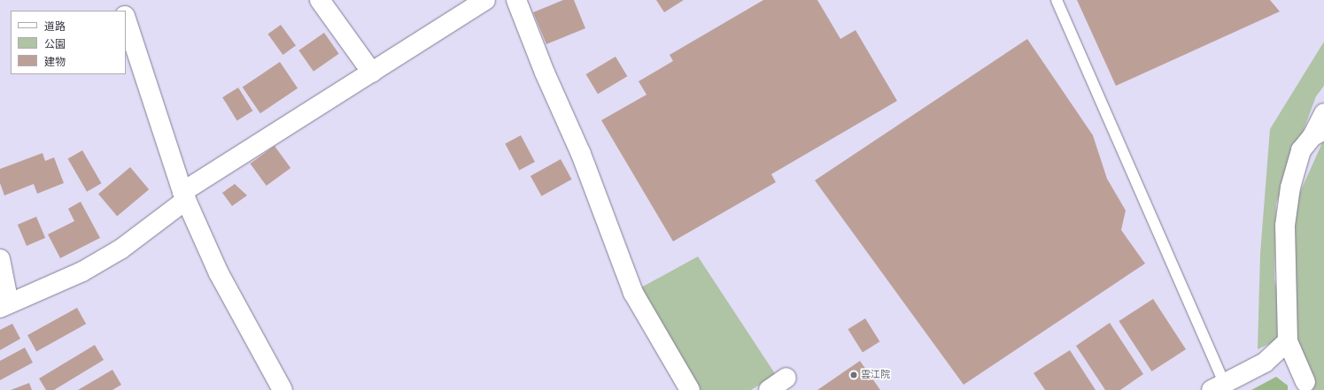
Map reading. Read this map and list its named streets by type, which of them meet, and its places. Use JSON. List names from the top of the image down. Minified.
{"places":["雲江院"],"legend":["道路","公園","建物"]}
